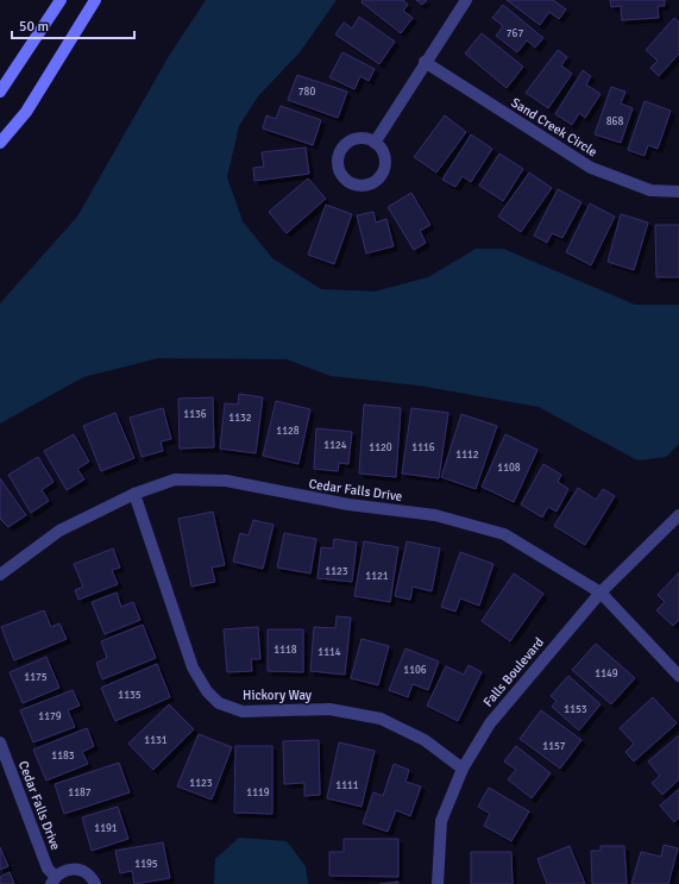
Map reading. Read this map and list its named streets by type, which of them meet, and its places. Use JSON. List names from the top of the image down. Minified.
{"streets":{"street":["Sand Creek Circle","Cedar Falls Drive","Falls Boulevard","Hickory Way"]},"crossings":[["Cedar Falls Drive","Falls Boulevard"],["Cedar Falls Drive","Hickory Way"],["Falls Boulevard","Hickory Way"]],"house_numbers":["767","780","868","1136","1132","1128","1124","1120","1116","1112","1108","1123","1121","1118","1114","1106","1149","1175","1135","1153","1179","1131","1157","1183","1123","1111","1187","1119","1191","1195"],"scale_bar":"50 m"}
